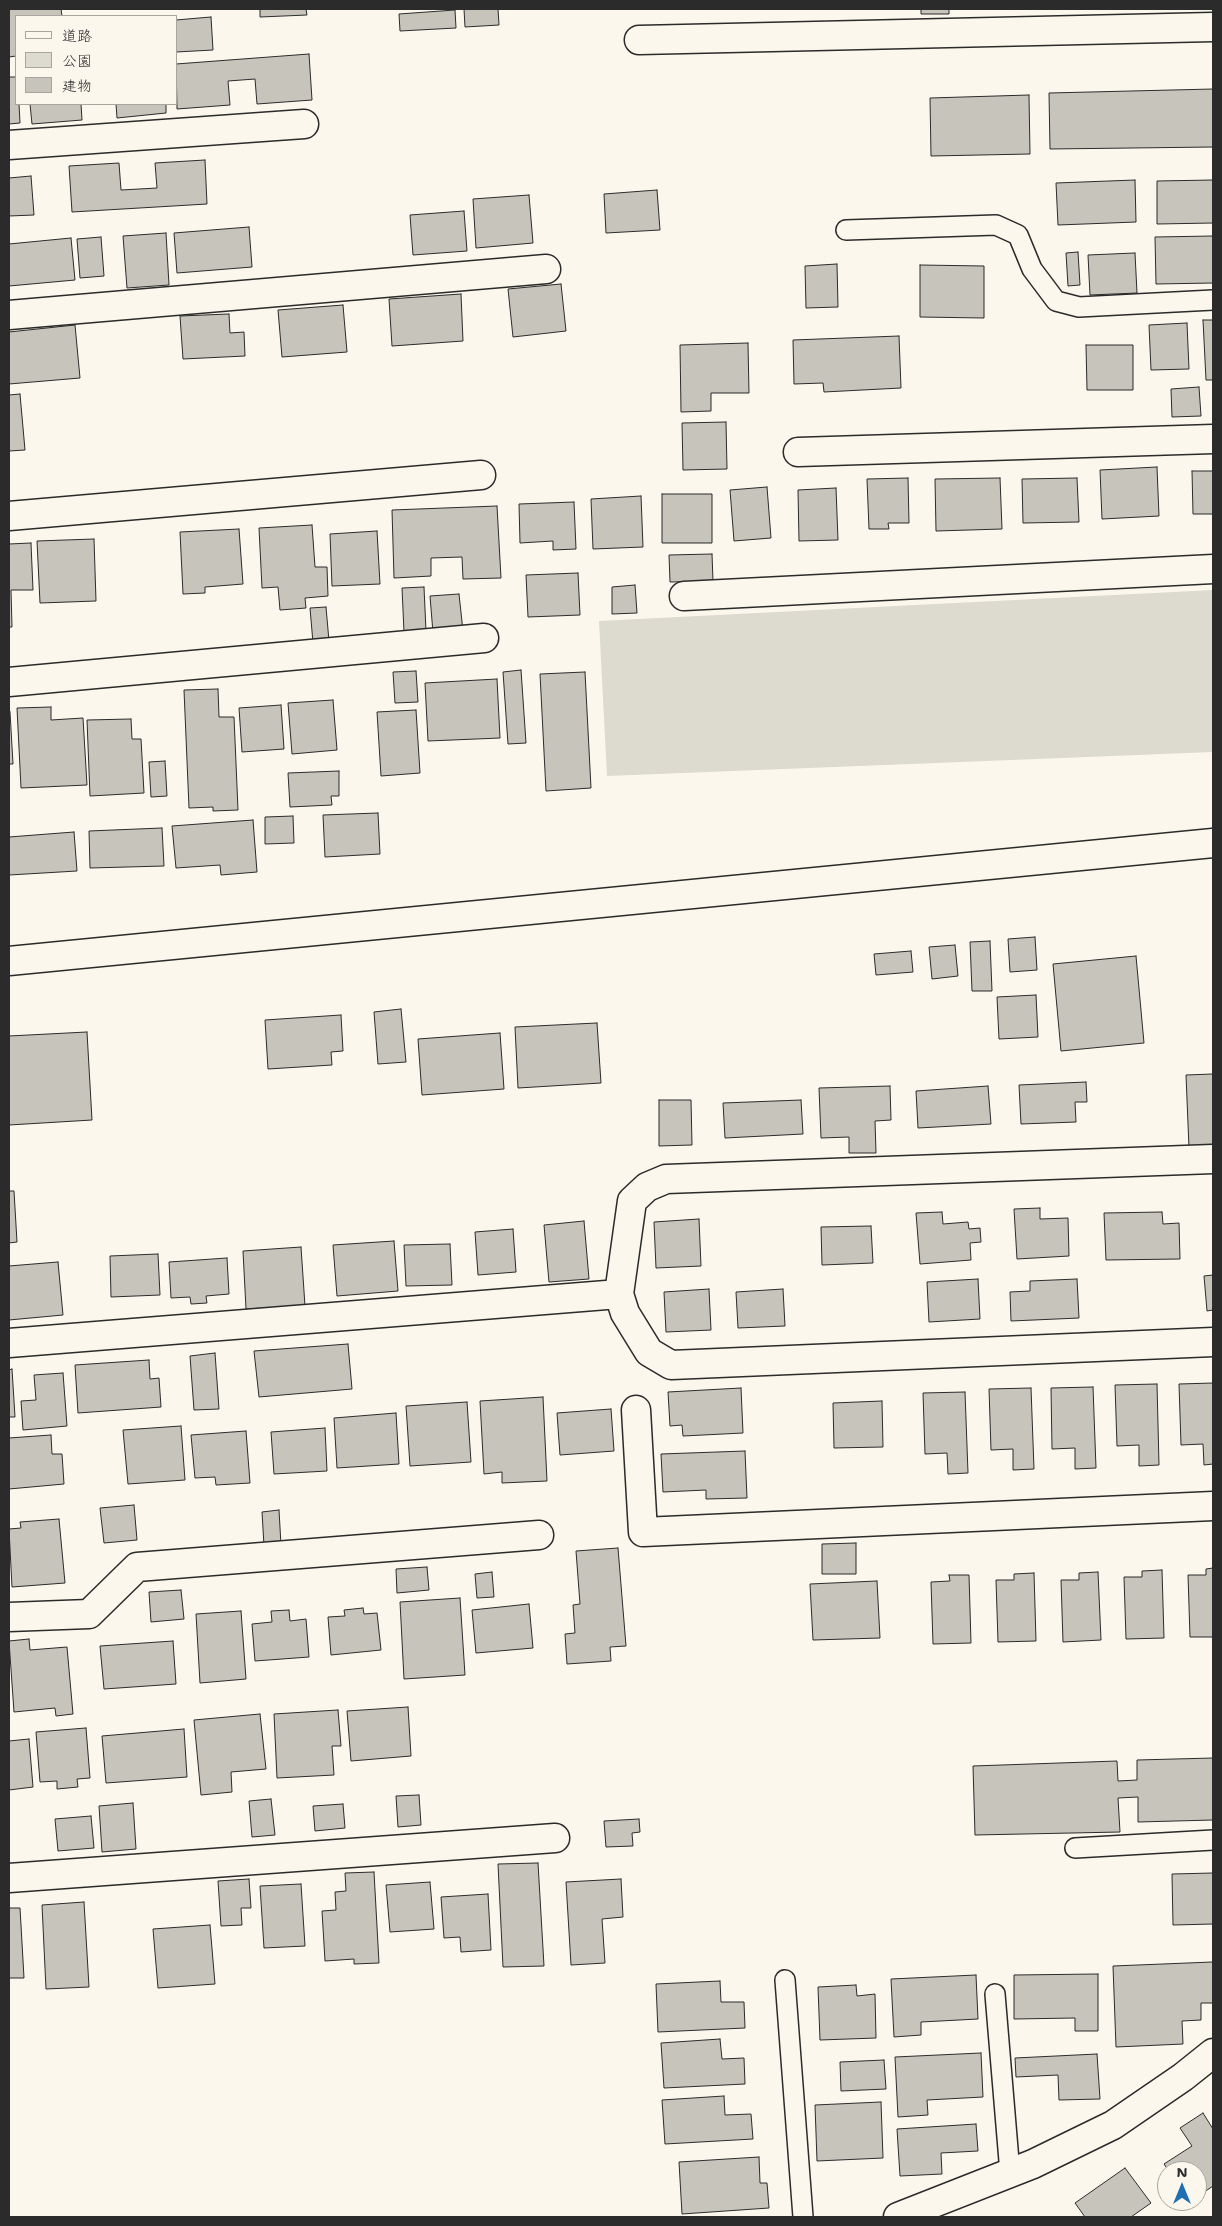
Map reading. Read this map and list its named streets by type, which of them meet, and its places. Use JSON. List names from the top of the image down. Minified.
{"legend":["道路","公園","建物"],"north":"top"}
